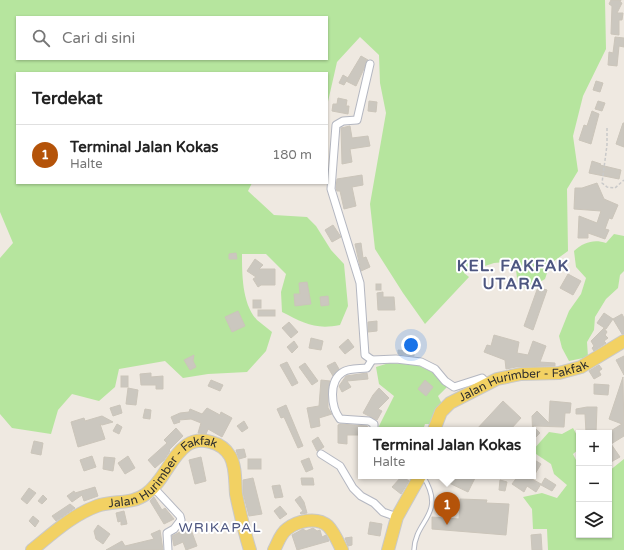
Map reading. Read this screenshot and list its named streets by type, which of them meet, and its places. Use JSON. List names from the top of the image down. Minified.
{"streets":{"main road":["Jalan Hurimber - Fakfak"]},"districts":["KEL. FAKFAK UTARA","WRIKAPAL"],"page":{"search":"Cari di sini","heading":"Terdekat","list":[{"mark":"1","name":"Terminal Jalan Kokas","note":"Halte","value":"180 m"}],"popup":["Terminal Jalan Kokas","Halte"],"map_buttons":["+","−"],"pins":"1"}}
